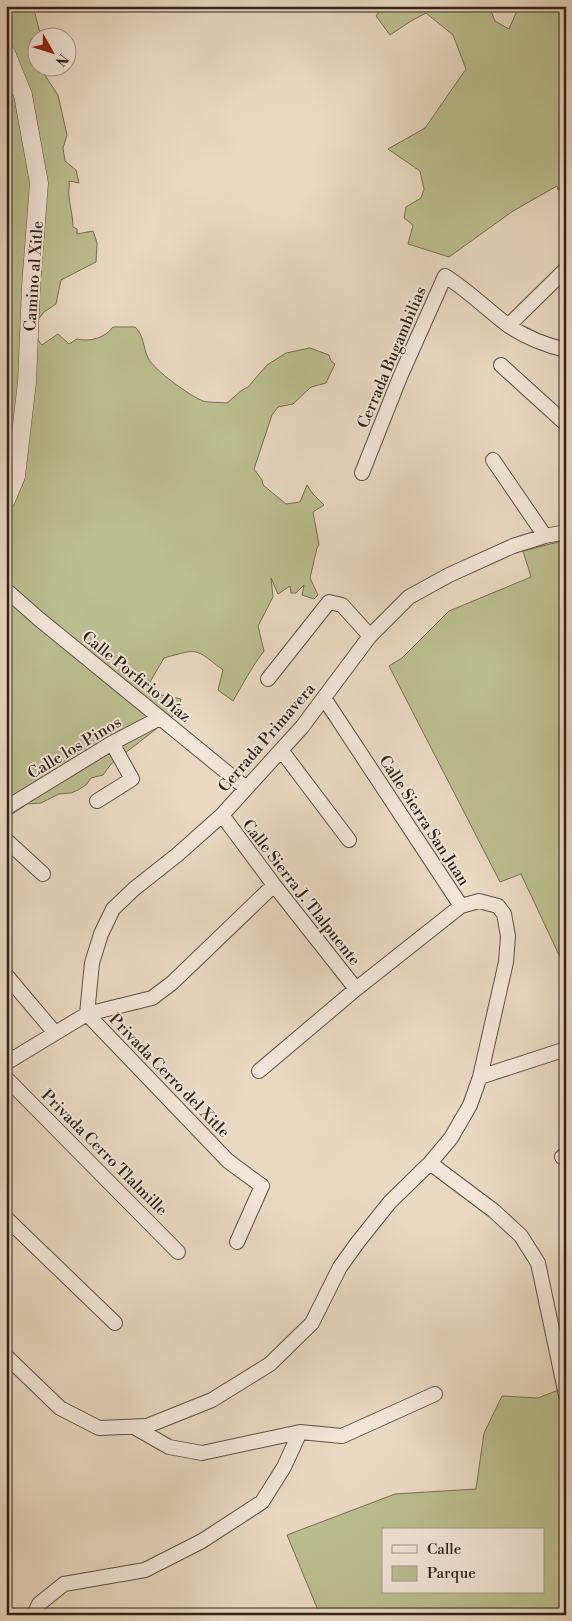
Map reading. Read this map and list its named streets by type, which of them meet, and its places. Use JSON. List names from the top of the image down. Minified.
{"streets":{"street":["Camino al Xitle","Cerrada Bugambilias","Calle Porfirio Díaz","Cerrada Primavera","Calle los Pinos","Calle Sierra San Juan","Calle Sierra J. Tlalpuente","Privada Cerro del Xitle","Privada Cerro Tlalmille"]},"crossings":[["Calle Porfirio Díaz","Cerrada Primavera"],["Calle Porfirio Díaz","Calle los Pinos"],["Cerrada Primavera","Calle Sierra San Juan"],["Cerrada Primavera","Calle Sierra J. Tlalpuente"],["Cerrada Primavera","Privada Cerro del Xitle"]],"legend":["Calle","Parque"],"north":"bottom right"}
